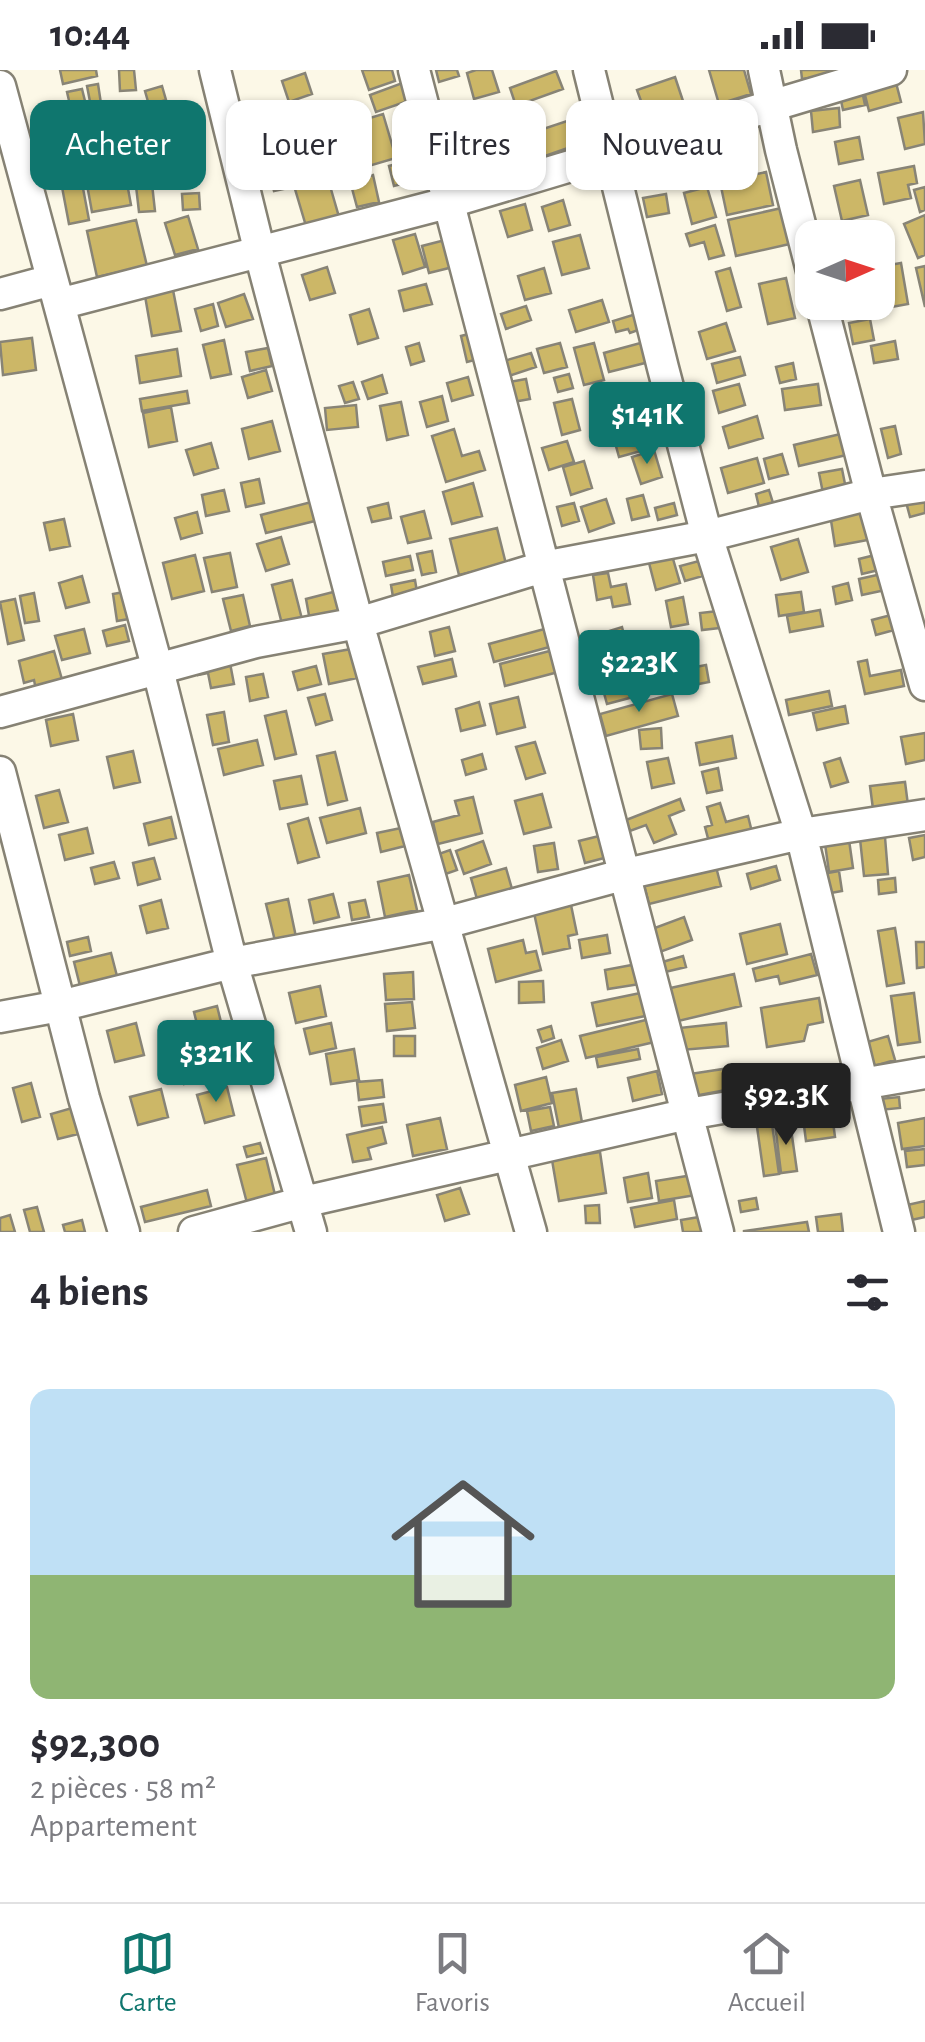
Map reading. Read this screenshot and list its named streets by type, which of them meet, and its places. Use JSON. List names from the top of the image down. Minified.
{"north":"right","page":{"status":"10:44","chip":["Acheter","Louer","Filtres","Nouveau"],"price":["$141K","$223K","$321K","$92.3K"],"heading":"4 biens","list":[{"name":"$92,300","note":"2 pièces · 58 m² · Appartement"}],"tabs":["Carte","Favoris","Accueil"]}}
